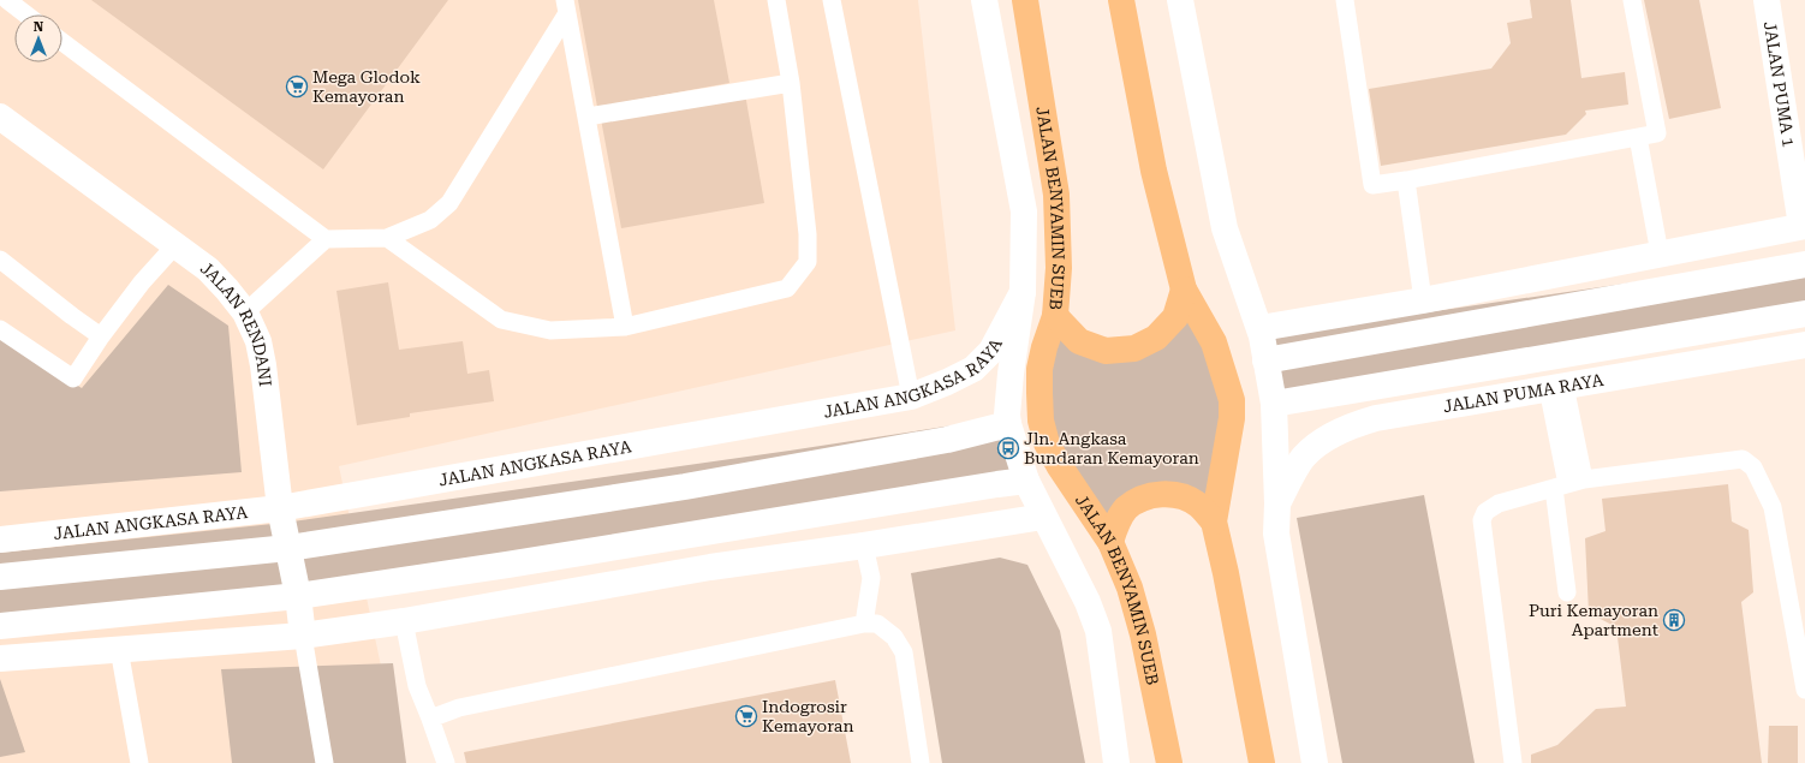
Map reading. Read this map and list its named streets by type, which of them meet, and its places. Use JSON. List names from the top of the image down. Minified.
{"streets":{"main road":["JALAN PUMA 1","JALAN BENYAMIN SUEB","JALAN RENDANI","JALAN ANGKASA RAYA","JALAN PUMA RAYA"]},"crossings":[["JALAN BENYAMIN SUEB","JALAN ANGKASA RAYA"],["JALAN RENDANI","JALAN ANGKASA RAYA"]],"places":{"supermarket":["Mega Glodok Kemayoran","Indogrosir Kemayoran"],"bus stop":["Jln. Angkasa Bundaran Kemayoran"],"building":["Puri Kemayoran Apartment"]},"north":"top"}
